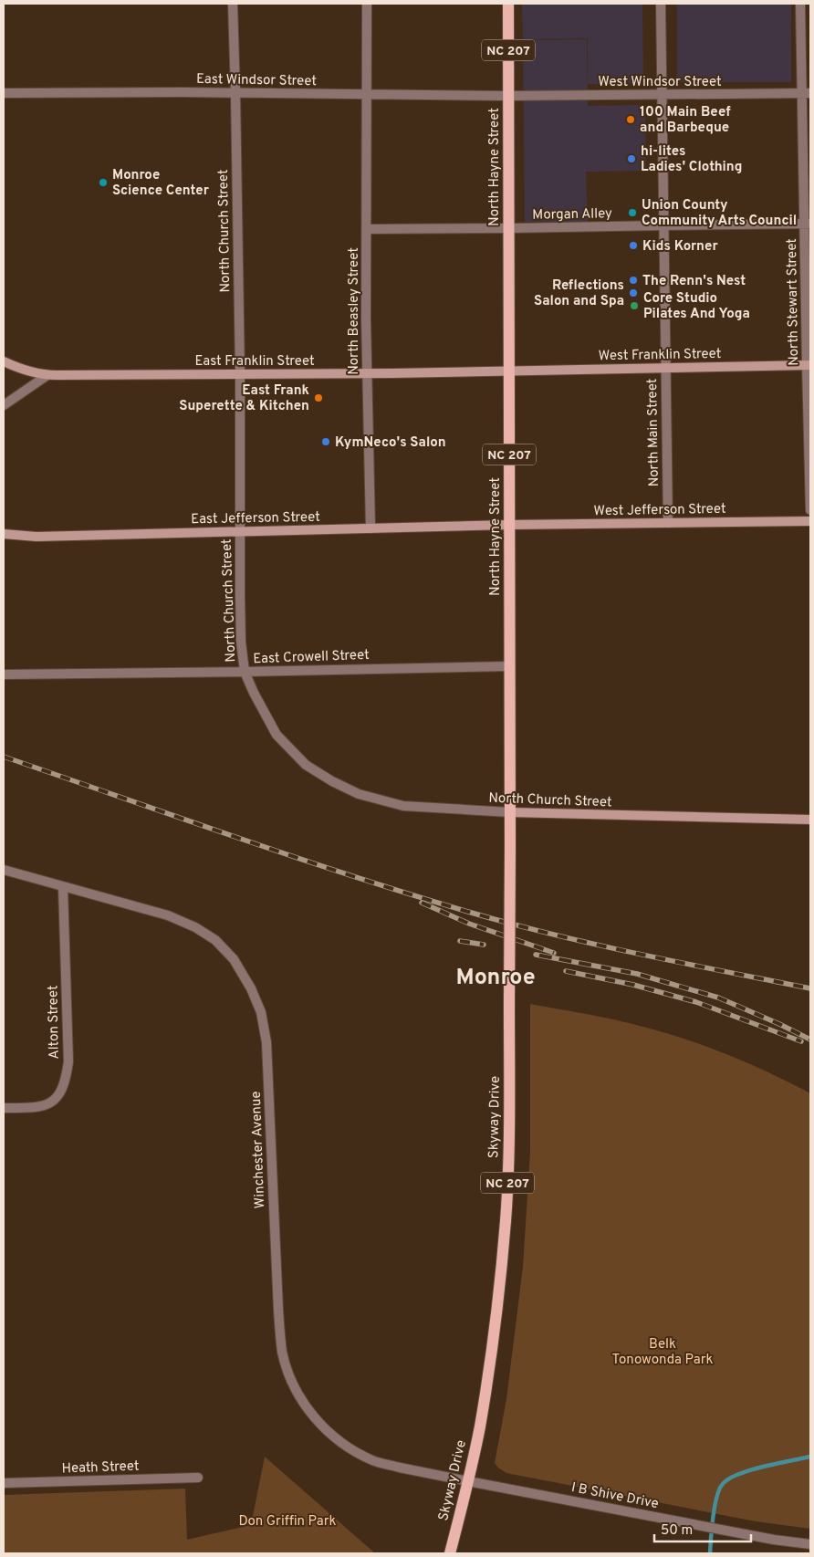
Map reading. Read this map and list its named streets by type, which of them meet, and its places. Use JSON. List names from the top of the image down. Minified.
{"streets":{"main road":["NC 207","North Hayne Street","North Church Street","West Franklin Street","East Franklin Street","West Jefferson Street","East Jefferson Street","Skyway Drive"],"street":["East Windsor Street","West Windsor Street","Morgan Alley","North Stewart Street","North Beasley Street","North Main Street","East Crowell Street","Alton Street","Winchester Avenue","Heath Street","I B Shive Drive"]},"crossings":[["NC 207","East Windsor Street"],["NC 207","West Windsor Street"],["NC 207","North Hayne Street"],["East Windsor Street","West Windsor Street"],["East Windsor Street","North Hayne Street"],["East Windsor Street","North Church Street"],["East Windsor Street","North Beasley Street"],["West Windsor Street","North Hayne Street"],["West Windsor Street","North Stewart Street"],["West Windsor Street","North Main Street"],["North Hayne Street","Morgan Alley"],["North Hayne Street","North Church Street"],["North Hayne Street","West Franklin Street"],["North Hayne Street","East Franklin Street"],["North Hayne Street","West Jefferson Street"],["North Hayne Street","East Jefferson Street"],["North Hayne Street","East Crowell Street"],["North Hayne Street","Skyway Drive"],["Morgan Alley","North Stewart Street"],["Morgan Alley","North Beasley Street"],["Morgan Alley","North Main Street"],["North Church Street","East Franklin Street"],["North Church Street","East Jefferson Street"],["North Church Street","East Crowell Street"],["North Church Street","Skyway Drive"],["North Stewart Street","West Franklin Street"],["North Beasley Street","East Franklin Street"],["North Beasley Street","East Jefferson Street"],["West Franklin Street","East Franklin Street"],["West Franklin Street","North Main Street"],["North Main Street","West Jefferson Street"],["West Jefferson Street","East Jefferson Street"],["Alton Street","Winchester Avenue"],["Skyway Drive","Winchester Avenue"],["Skyway Drive","I B Shive Drive"],["Winchester Avenue","I B Shive Drive"]],"districts":["Monroe"],"parks":["Belk Tonowonda Park","Don Griffin Park"],"places":["100 Main Beef and Barbeque","hi-lites Ladies' Clothing","Monroe Science Center","Union County Community Arts Council","Kids Korner","The Renn's Nest","Reflections Salon and Spa","Core Studio Pilates And Yoga","East Frank Superette & Kitchen","KymNeco's Salon"],"scale_bar":"50 m"}
